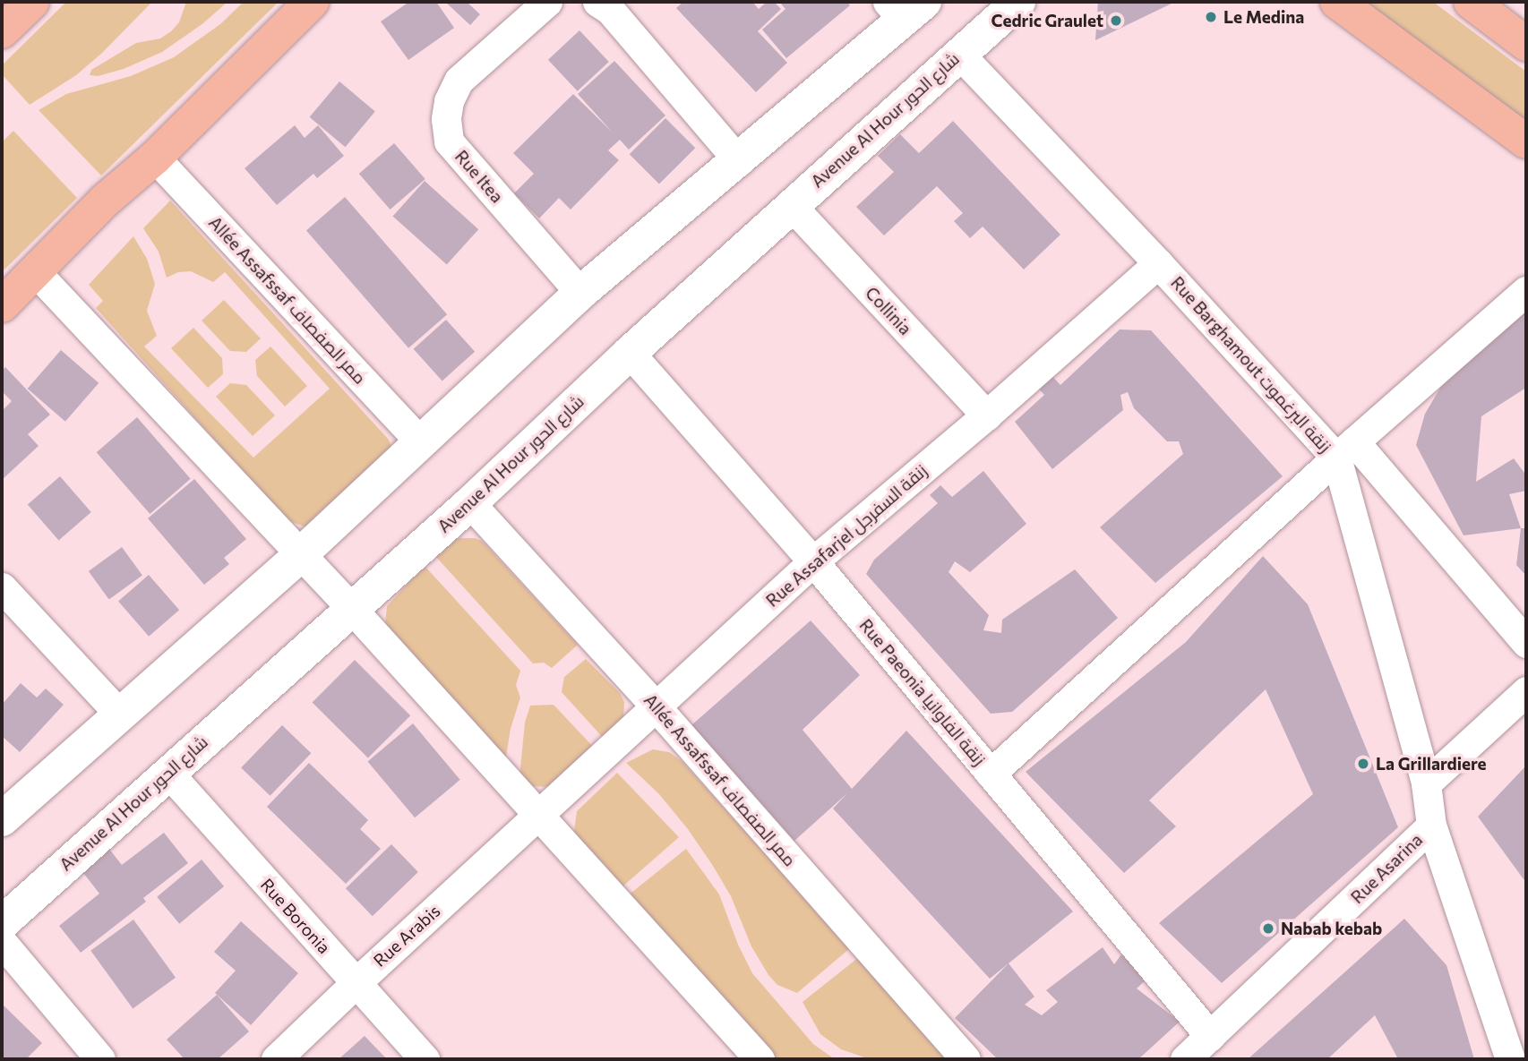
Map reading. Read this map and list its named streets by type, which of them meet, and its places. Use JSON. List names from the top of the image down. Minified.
{"streets":{"street":["Avenue Al Hour شارع الحور","Rue Itea","Allée Assafssaf ممر الصفصاف","Collinia","Rue Barghamout زنقة البرغموت","Rue Assafarjel زنقة السفرجل","Rue Paeonia زنقة الفاوانيا","Rue Asarina","Rue Boronia","Rue Arabis"]},"crossings":[["Avenue Al Hour شارع الحور","Allée Assafssaf ممر الصفصاف"],["Avenue Al Hour شارع الحور","Collinia"],["Avenue Al Hour شارع الحور","Rue Barghamout زنقة البرغموت"],["Avenue Al Hour شارع الحور","Rue Paeonia زنقة الفاوانيا"],["Avenue Al Hour شارع الحور","Rue Boronia"],["Allée Assafssaf ممر الصفصاف","Rue Assafarjel زنقة السفرجل"],["Collinia","Rue Assafarjel زنقة السفرجل"],["Rue Barghamout زنقة البرغموت","Rue Assafarjel زنقة السفرجل"],["Rue Barghamout زنقة البرغموت","Rue Asarina"],["Rue Assafarjel زنقة السفرجل","Rue Paeonia زنقة الفاوانيا"],["Rue Assafarjel زنقة السفرجل","Rue Arabis"],["Rue Paeonia زنقة الفاوانيا","Rue Asarina"],["Rue Boronia","Rue Arabis"]],"places":["Le Medina","Cedric Graulet","La Grillardiere","Nabab kebab"]}
